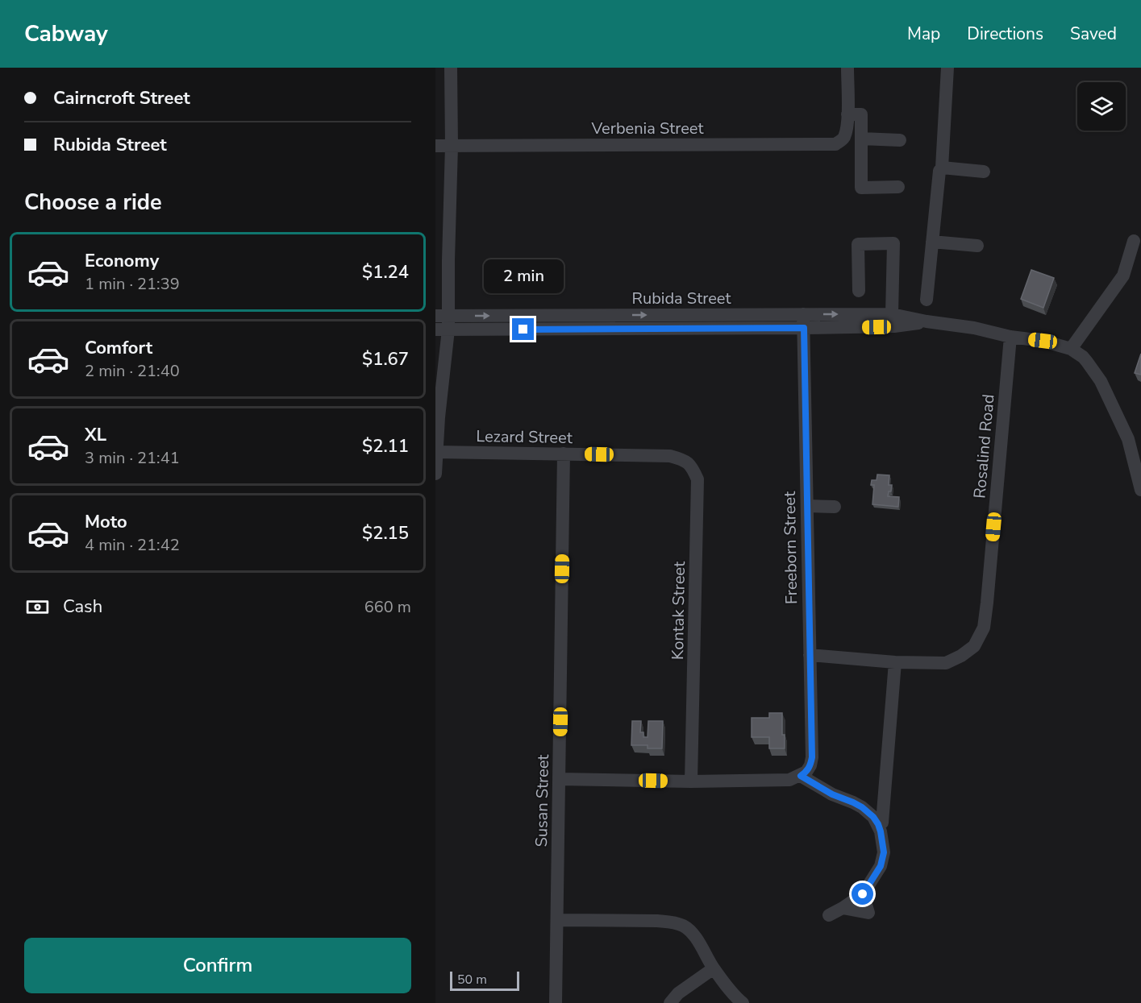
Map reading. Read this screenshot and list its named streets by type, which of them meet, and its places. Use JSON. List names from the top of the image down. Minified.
{"streets":{"street":["Verbenia Street","Rubida Street","Lezard Street","Rosalind Road","Freeborn Street","Kontak Street","Susan Street"]},"crossings":[["Rubida Street","Rosalind Road"],["Rubida Street","Freeborn Street"],["Lezard Street","Kontak Street"],["Lezard Street","Susan Street"],["Rosalind Road","Freeborn Street"]],"scale_bar":"50 m","page":{"header":"Cabway","nav":["Map","Directions","Saved"],"banner":["Cairncroft Street","Rubida Street"],"heading":"Choose a ride","list":[{"name":"Economy","note":"1 min · 21:39","value":"$1.24"},{"name":"Comfort","note":"2 min · 21:40","value":"$1.67"},{"name":"XL","note":"3 min · 21:41","value":"$2.11"},{"name":"Moto","note":"4 min · 21:42","value":"$2.15"}],"bubble":"2 min","pay":["Cash","660 m"],"buttons":"Confirm","scale":"50 m"}}
